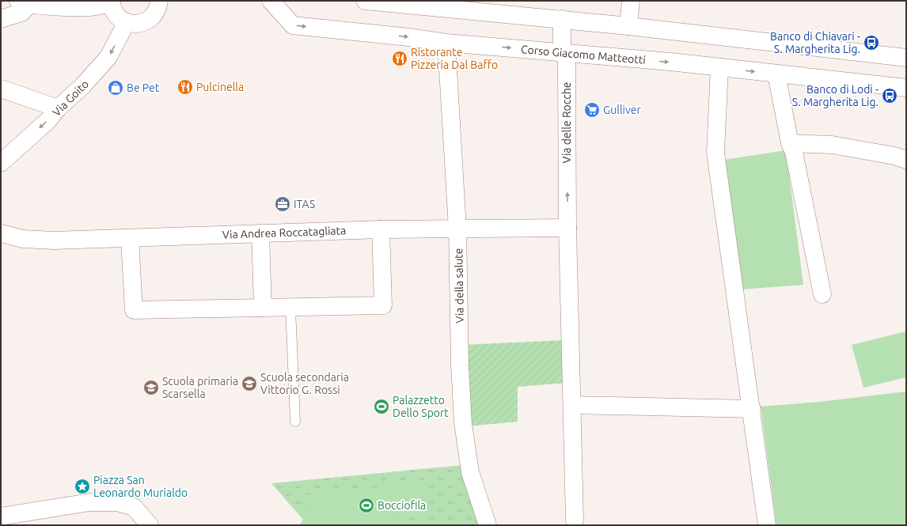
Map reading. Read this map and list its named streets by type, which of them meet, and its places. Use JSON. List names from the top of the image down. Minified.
{"streets":{"street":["Corso Giacomo Matteotti","Via Goito","Via delle Rocche","Via Andrea Roccatagliata","Via della salute"]},"crossings":[["Corso Giacomo Matteotti","Via delle Rocche"],["Corso Giacomo Matteotti","Via della salute"],["Via delle Rocche","Via Andrea Roccatagliata"],["Via Andrea Roccatagliata","Via della salute"]],"one_way":["Via Goito"],"places":{"bus stop":["Banco di Chiavari - S. Margherita Lig.","Banco di Lodi - S. Margherita Lig."],"restaurant":["Ristorante Pizzeria Dal Baffo","Pulcinella"],"shop":["Be Pet"],"supermarket":["Gulliver"],"office":["ITAS"],"school or university":["Scuola secondaria Vittorio G. Rossi","Scuola primaria Scarsella"],"sports":["Palazzetto Dello Sport","Bocciofila"],"place":["Piazza San Leonardo Murialdo"]}}
